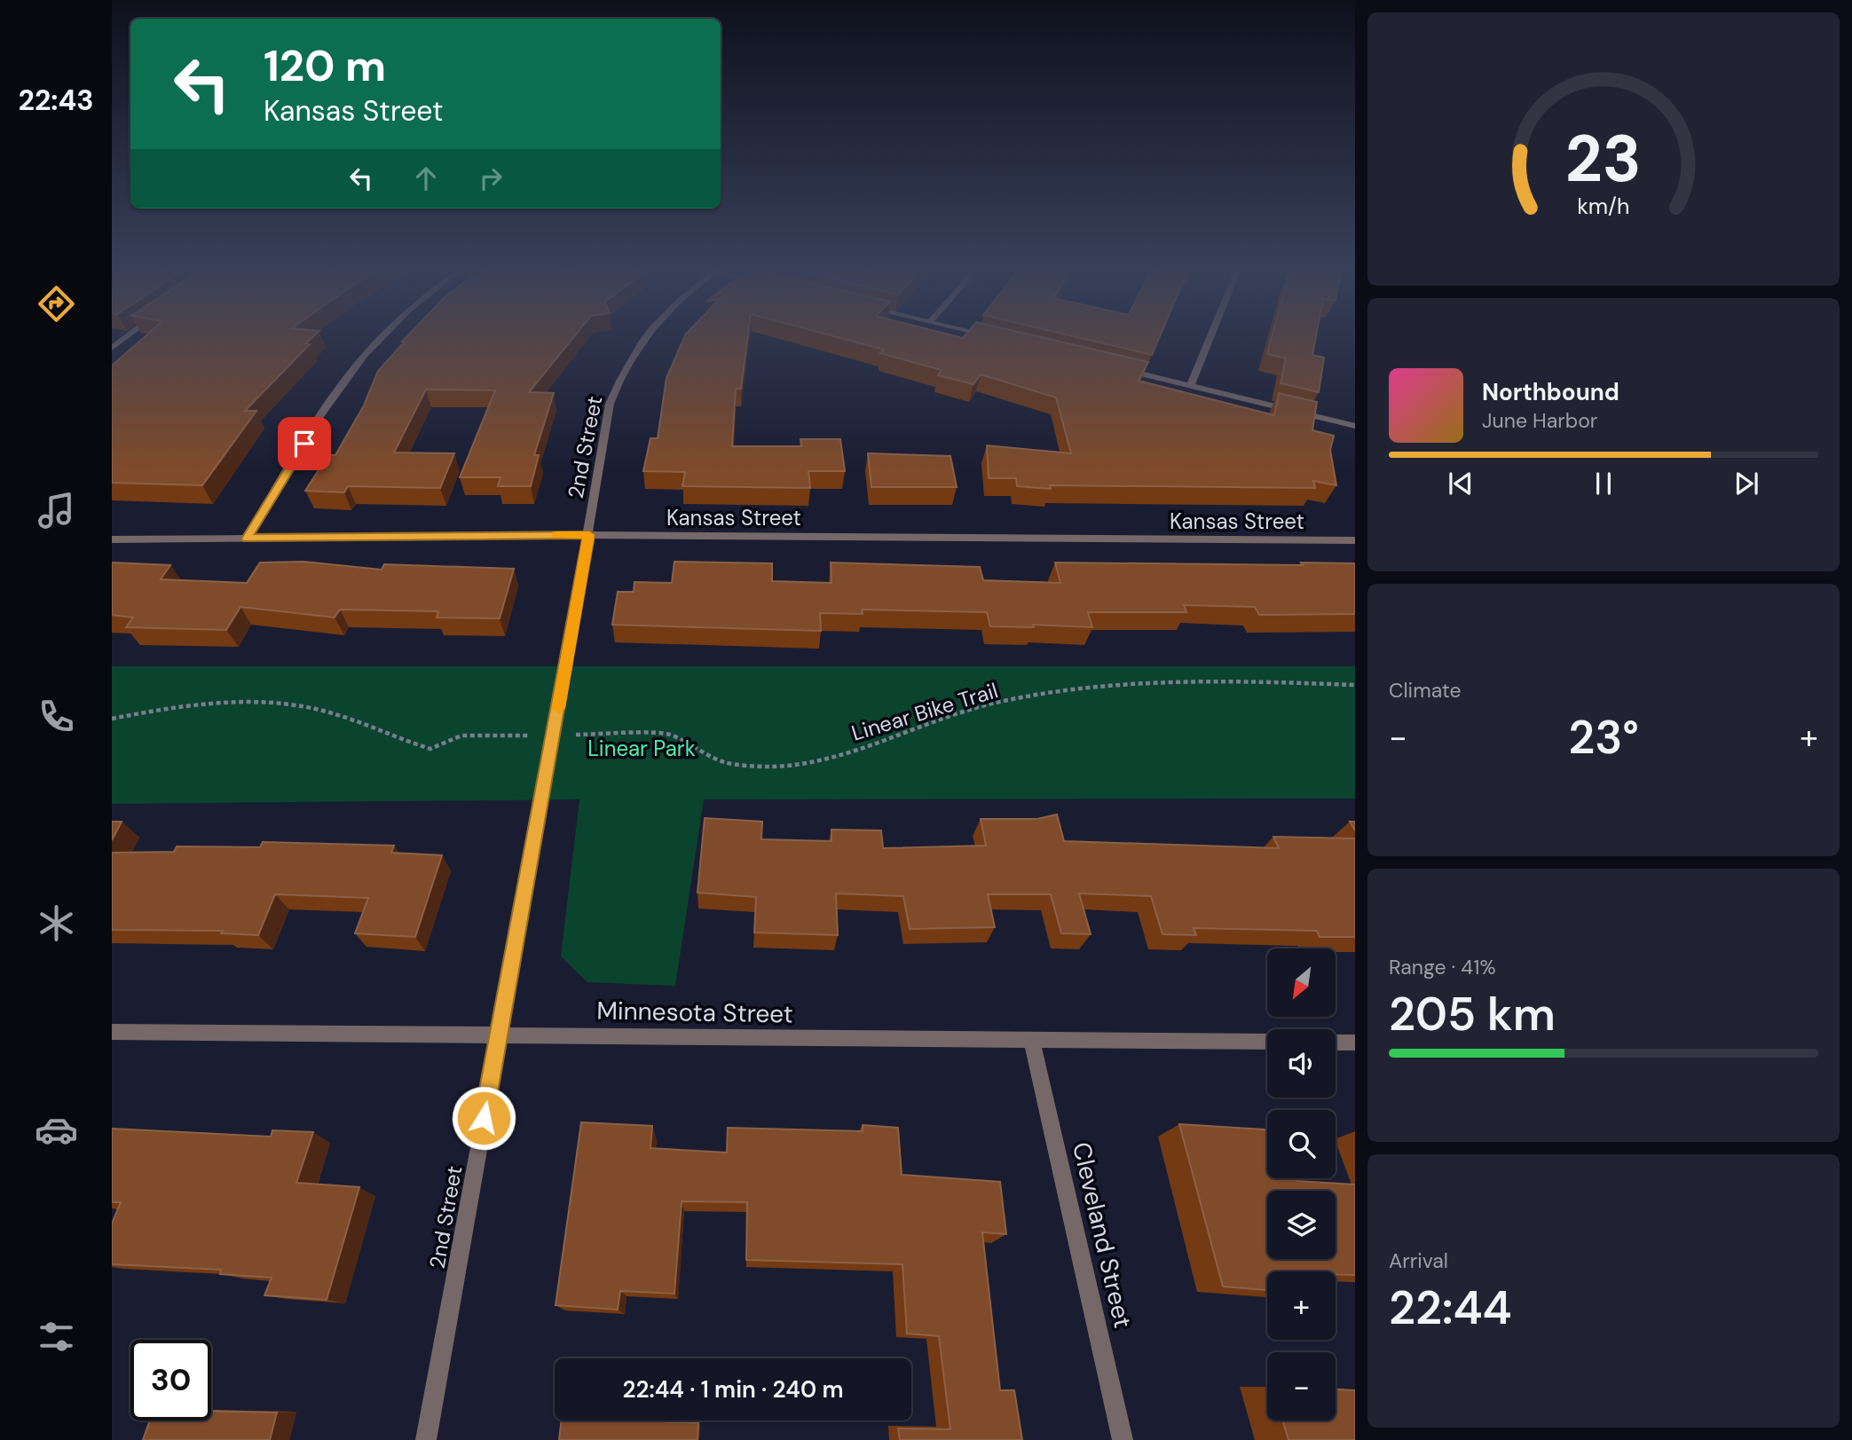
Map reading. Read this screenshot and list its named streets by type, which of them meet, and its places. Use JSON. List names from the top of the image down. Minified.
{"streets":{"street":["2nd Street","Kansas Street","Minnesota Street","Cleveland Street"],"path":["Linear Bike Trail"]},"crossings":[["2nd Street","Kansas Street"],["2nd Street","Minnesota Street"],["Minnesota Street","Cleveland Street"]],"parks":["Linear Park"],"north":"bottom left","page":{"tabs":"22:43","turn":["120 m","Kansas Street"],"song":["Northbound","June Harbor"],"tile":["Climate",["Range · 41%","205 km"],["Arrival","22:44"]],"heat":["−","23°","+"],"map_buttons":["+","−"],"limit":"30","trip":"22:44 · 1 min · 240 m","gauge":["23","km/h"]}}
